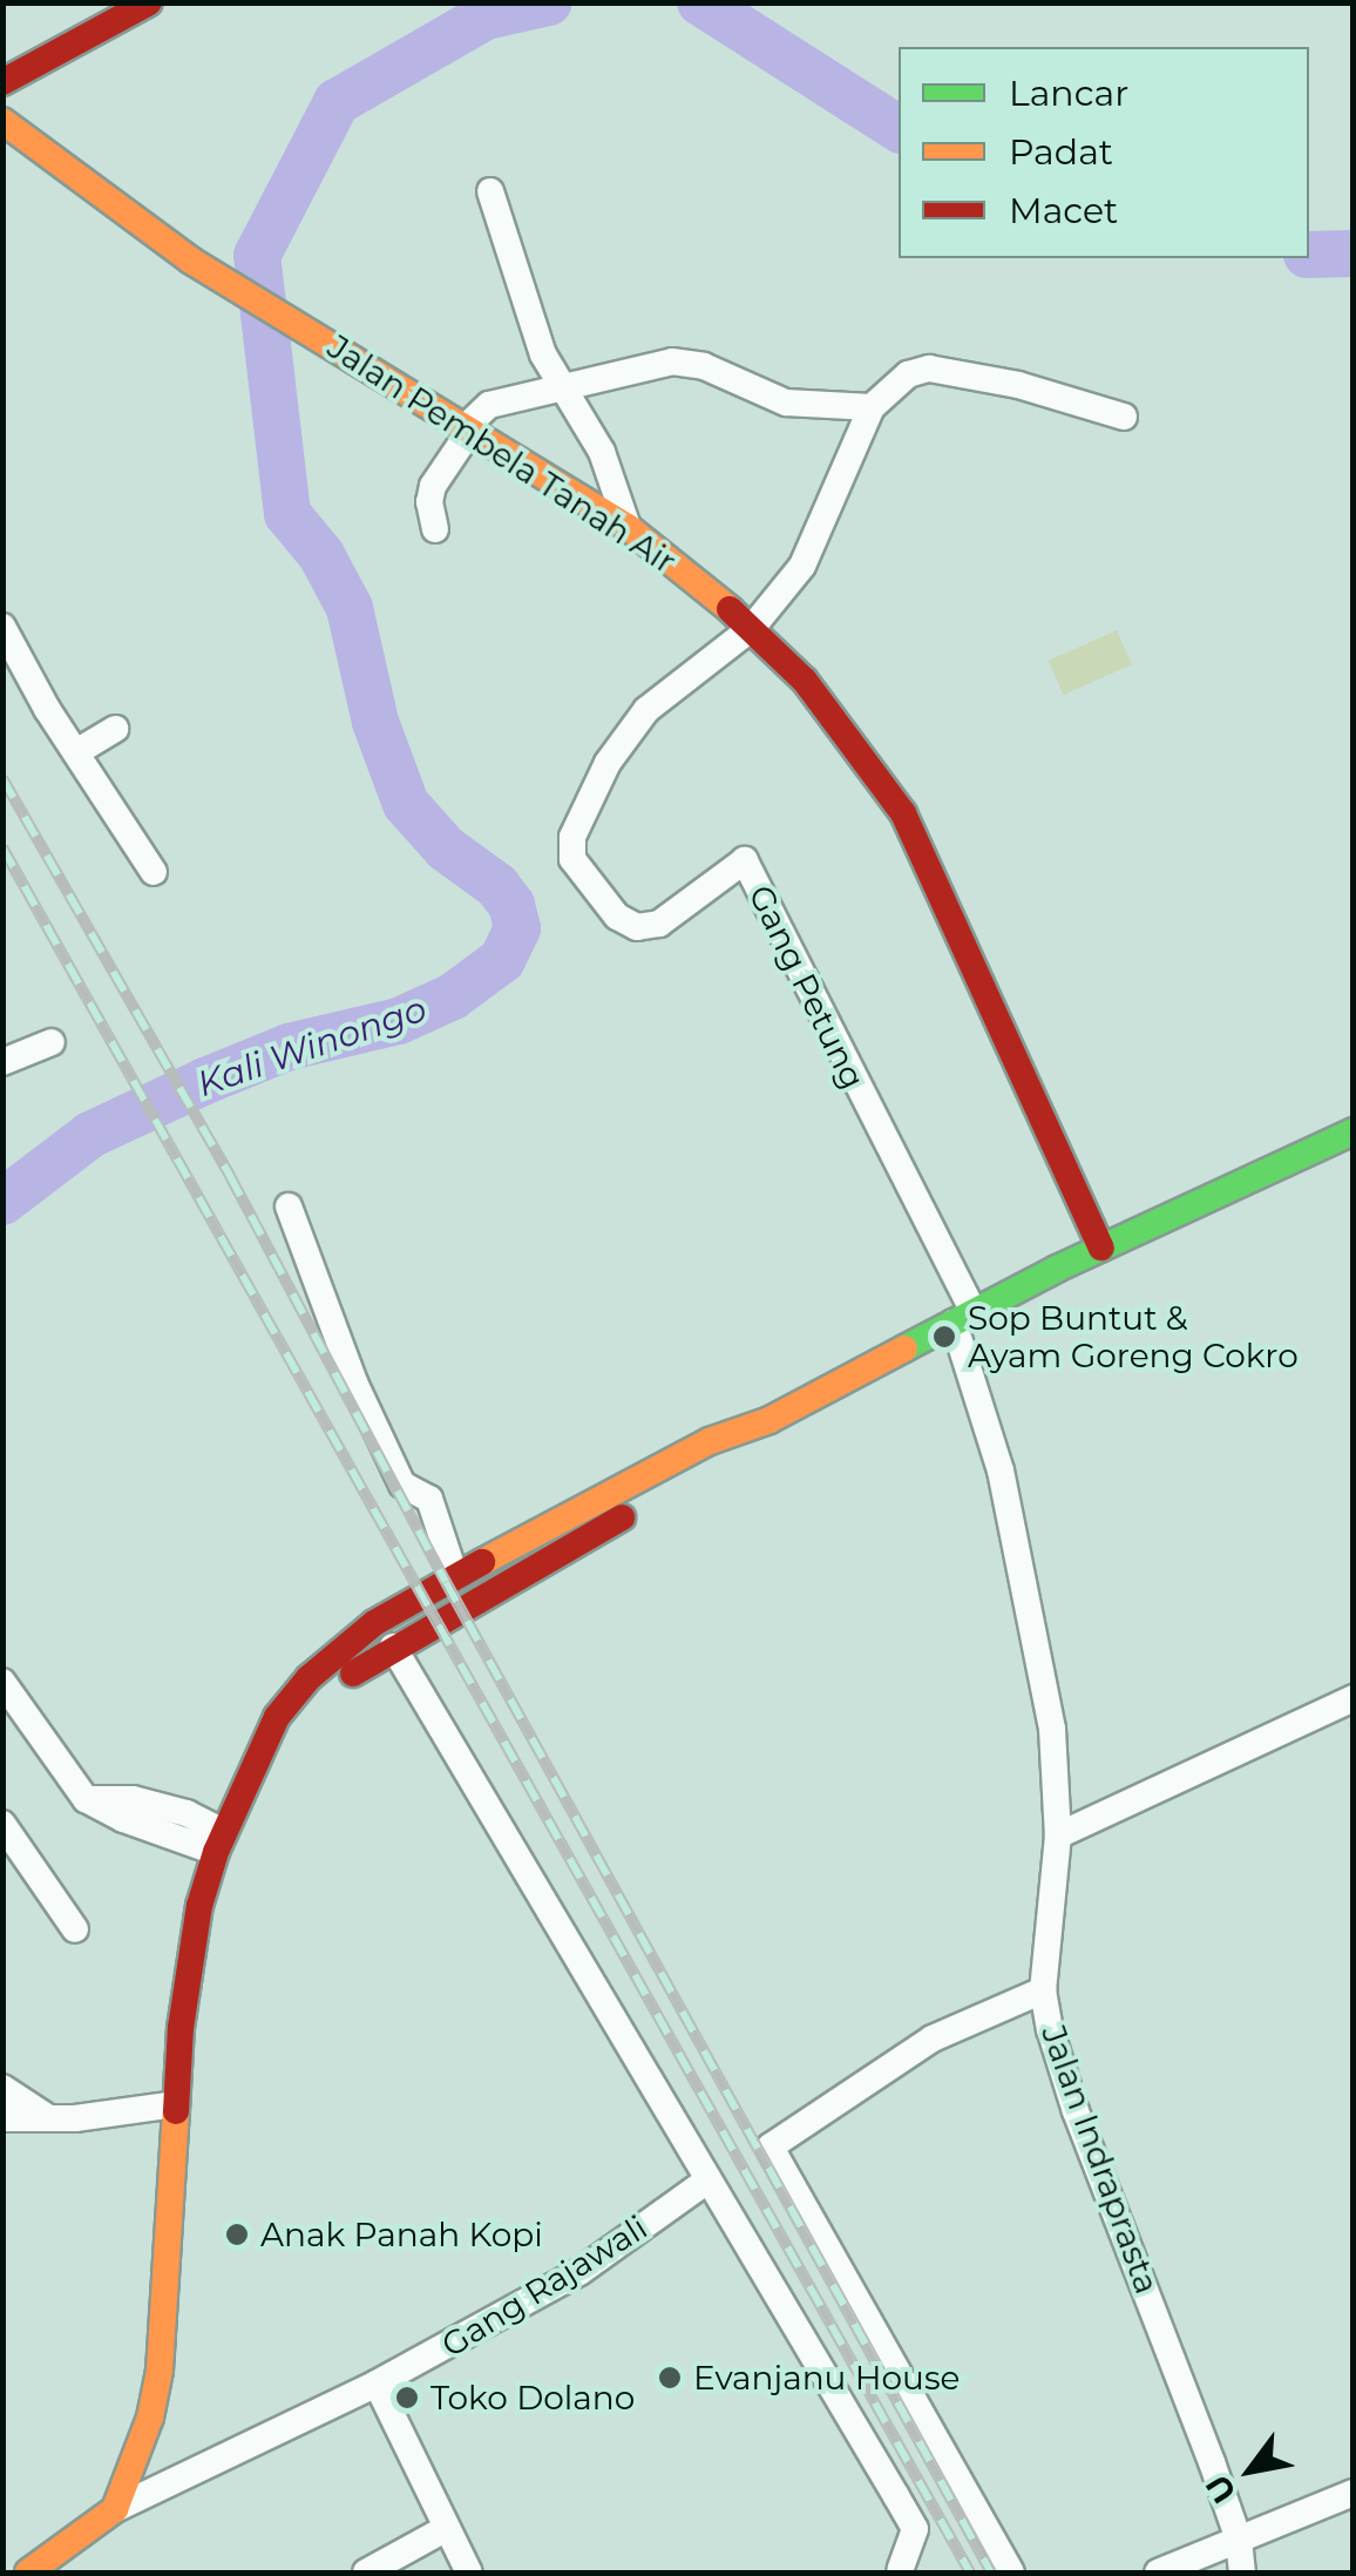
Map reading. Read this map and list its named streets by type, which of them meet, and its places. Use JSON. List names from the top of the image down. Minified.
{"streets":{"main road":["Jalan Pembela Tanah Air"],"street":["Gang Petung","Jalan Indraprasta","Gang Rajawali"]},"crossings":[["Jalan Pembela Tanah Air","Gang Petung"],["Gang Petung","Jalan Indraprasta"]],"water":["Kali Winongo"],"places":["Sop Buntut & Ayam Goreng Cokro","Anak Panah Kopi","Evanjanu House","Toko Dolano"],"legend":["Lancar","Padat","Macet"],"north":"bottom left"}
